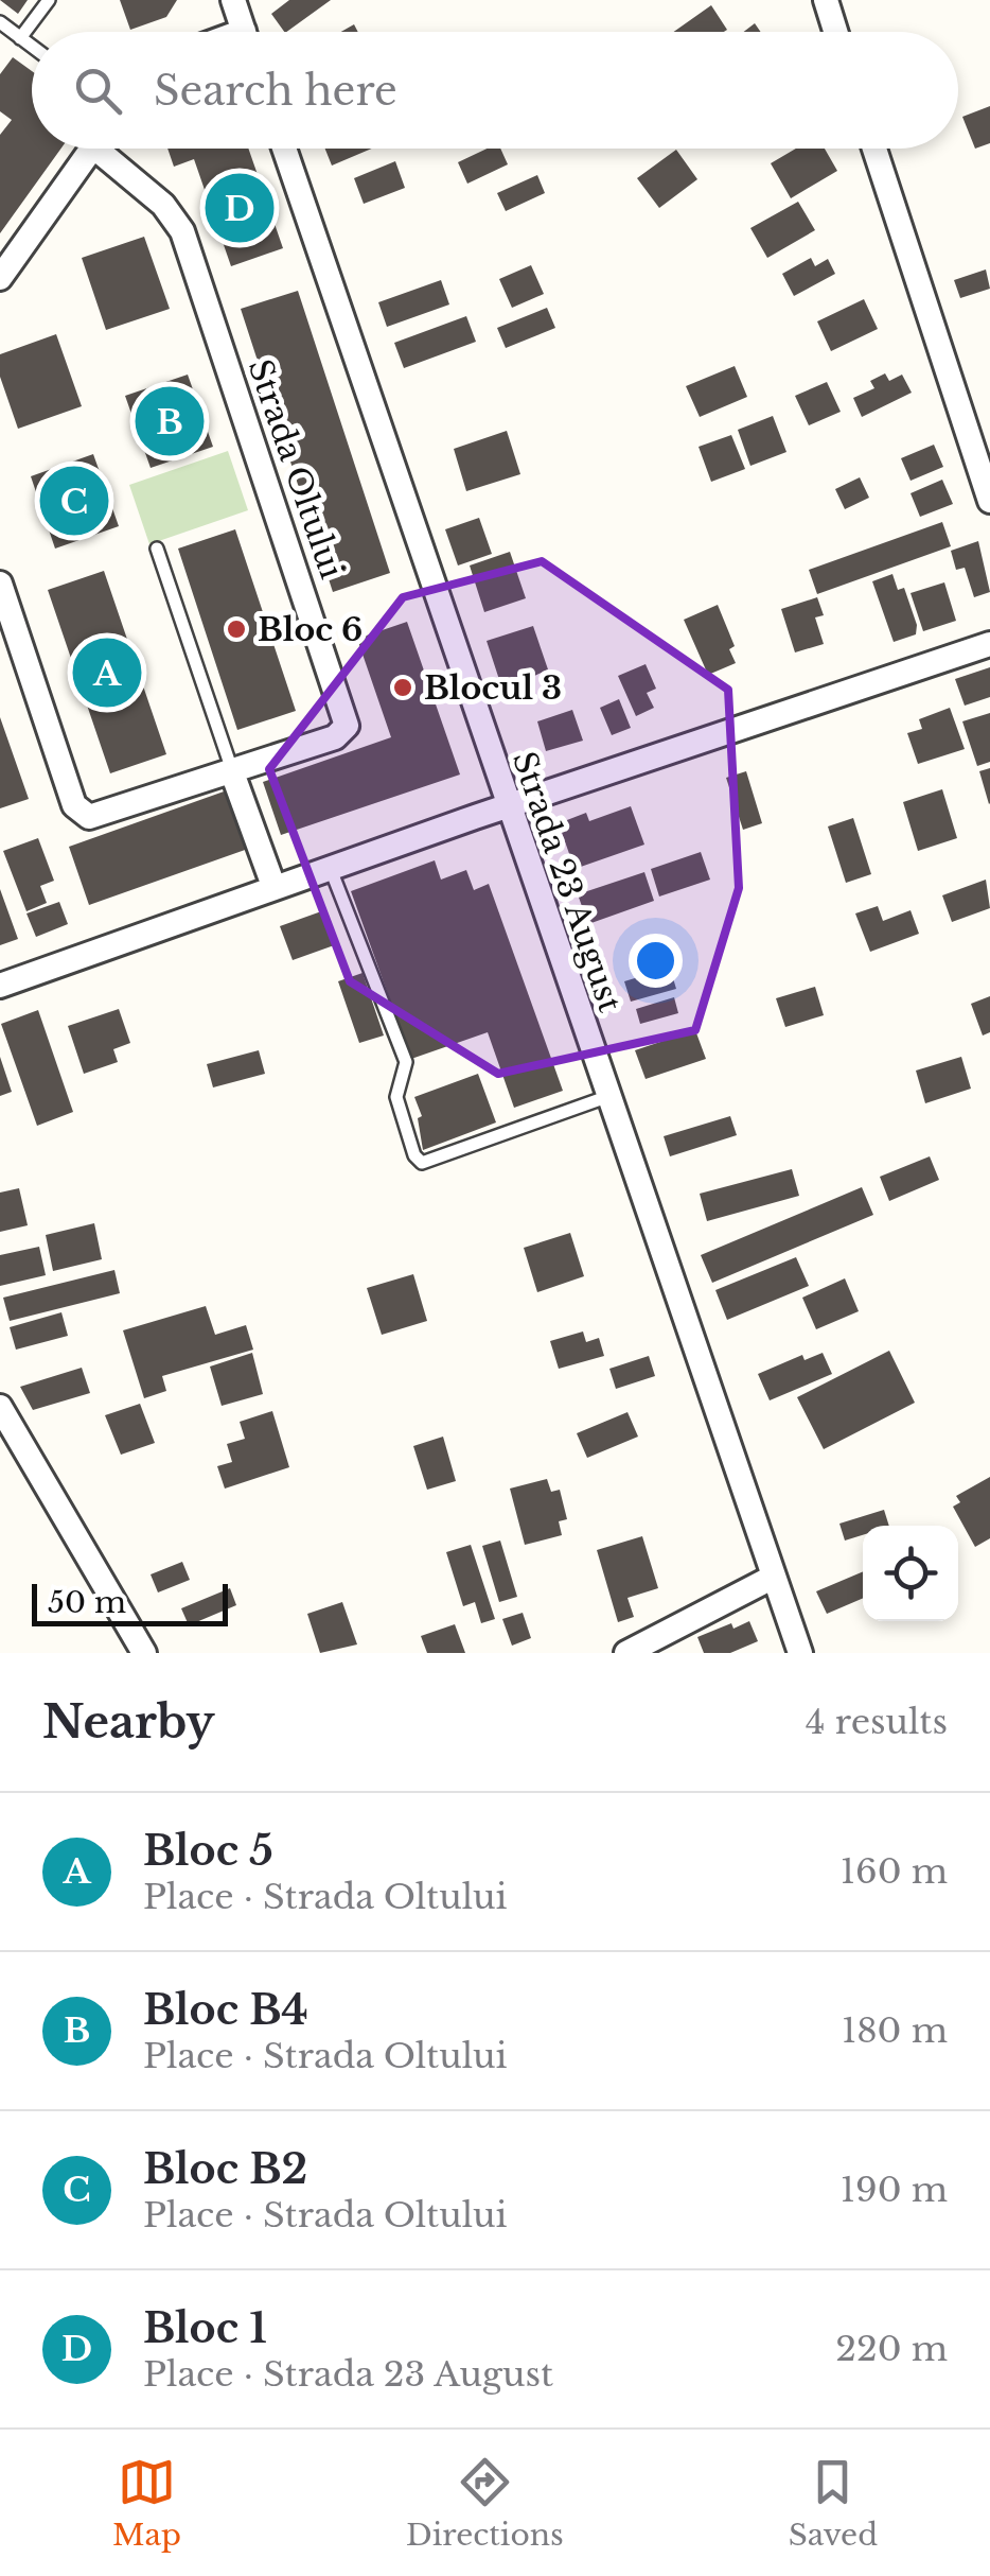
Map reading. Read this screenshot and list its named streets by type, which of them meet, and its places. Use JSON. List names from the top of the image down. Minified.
{"streets":{"street":["Strada Oltului","Strada 23 August"]},"places":["Bloc 6","Blocul 3"],"scale_bar":"50 m","page":{"search":"Search here","pins":["D","B","C","A"],"scale":"50 m","heading":["Nearby","4 results"],"list":[{"mark":"A","name":"Bloc 5","note":"Place · Strada Oltului","value":"160 m"},{"mark":"B","name":"Bloc B4","note":"Place · Strada Oltului","value":"180 m"},{"mark":"C","name":"Bloc B2","note":"Place · Strada Oltului","value":"190 m"},{"mark":"D","name":"Bloc 1","note":"Place · Strada 23 August","value":"220 m"}],"nav":["Map","Directions","Saved"]}}
